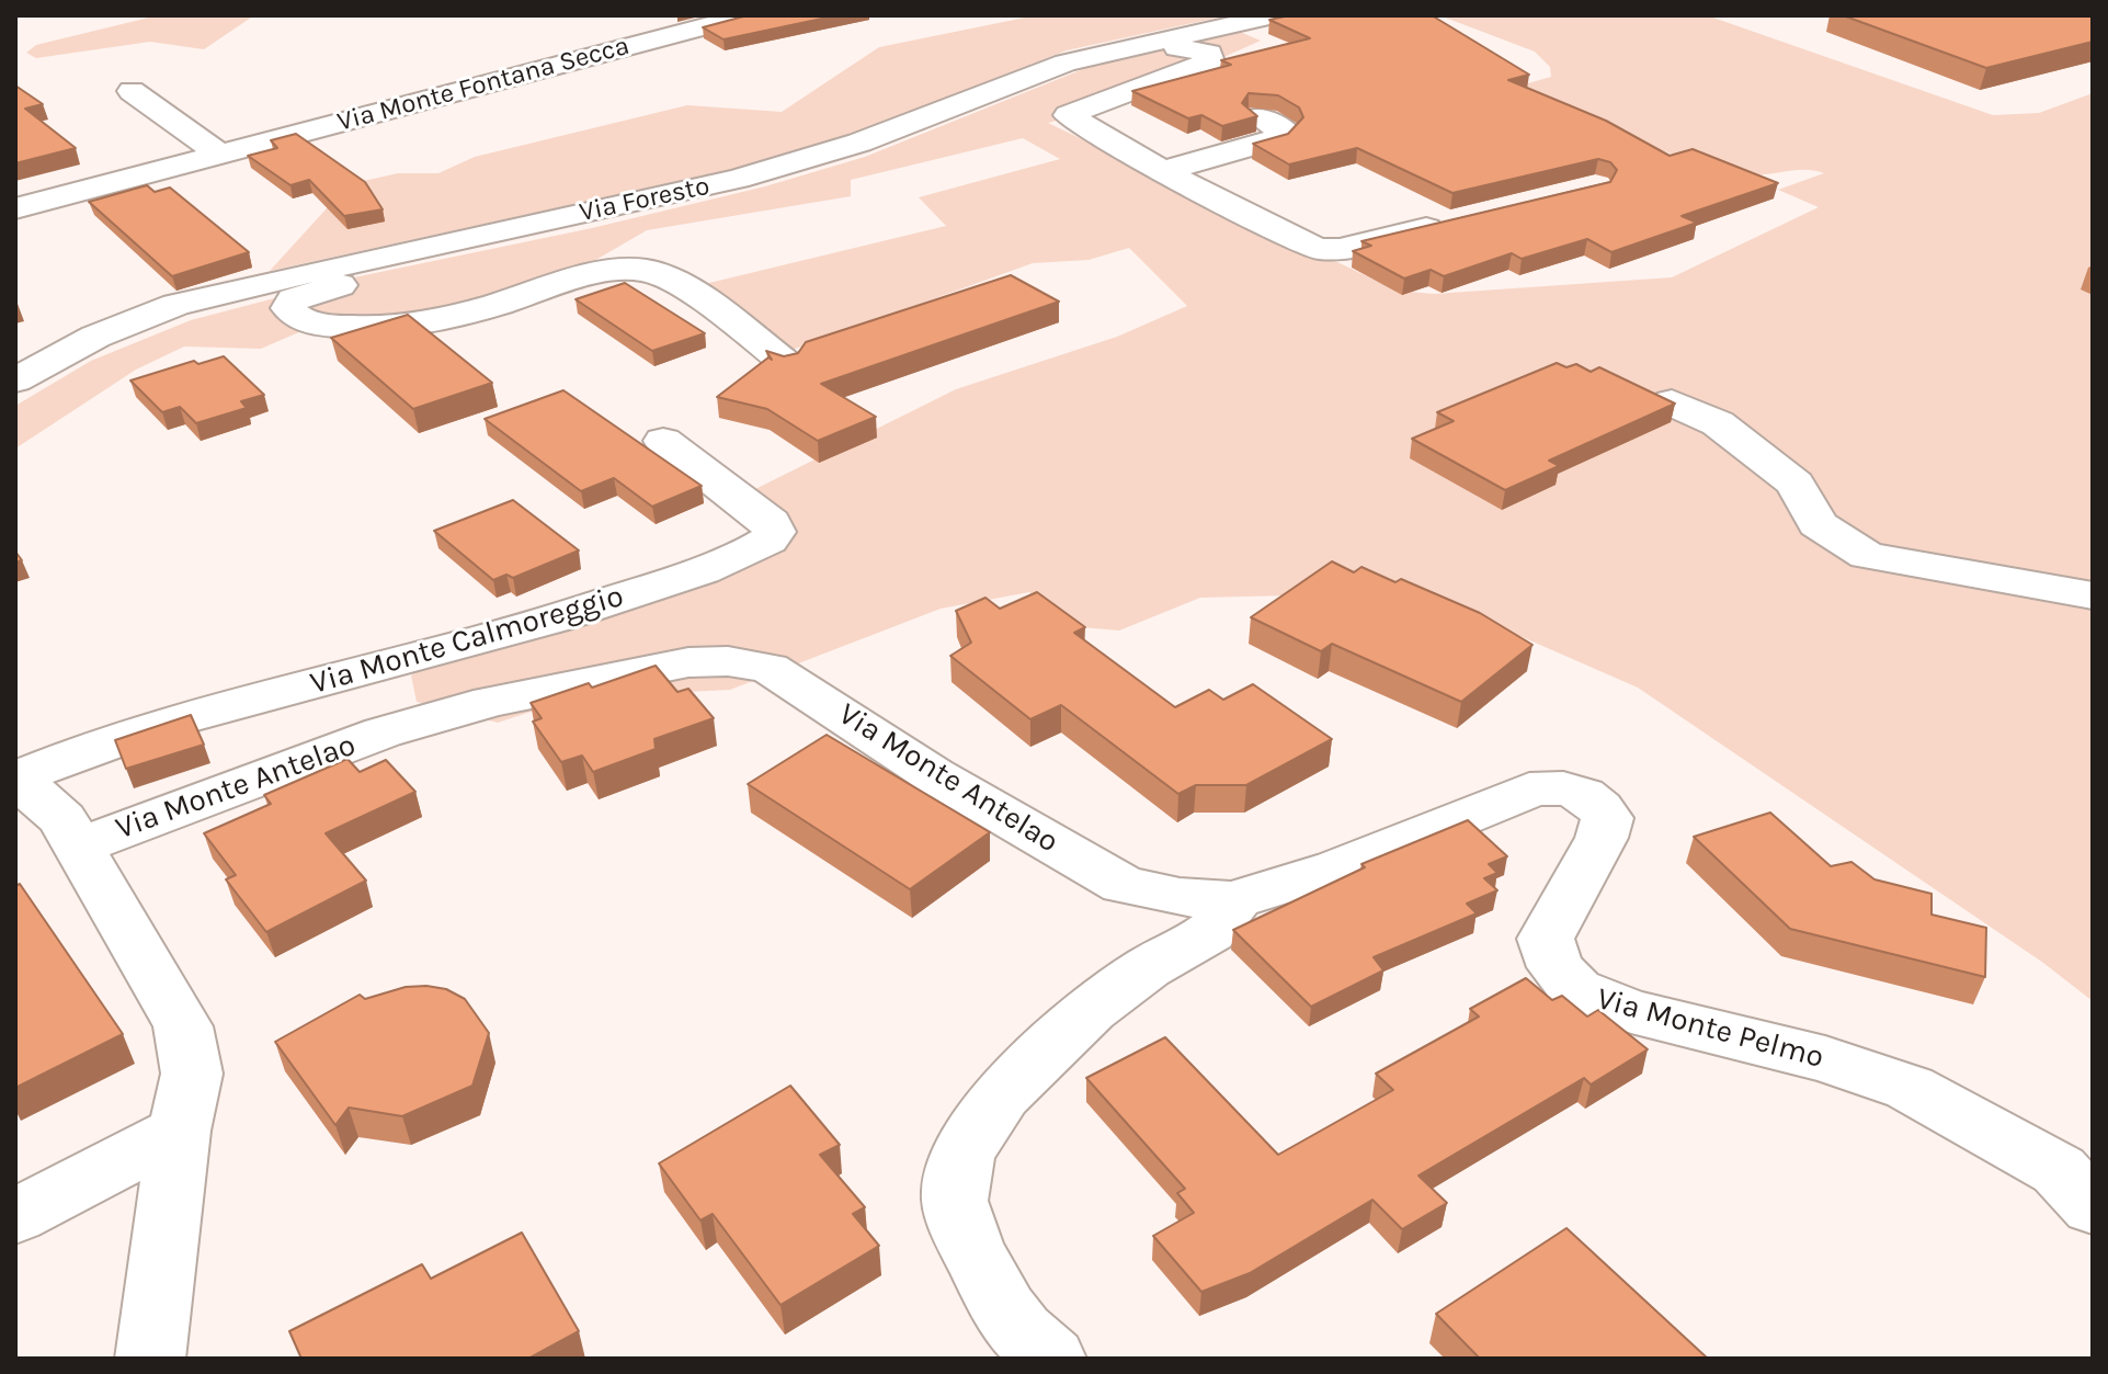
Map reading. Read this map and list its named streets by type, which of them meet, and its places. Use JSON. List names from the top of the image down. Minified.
{"streets":{"street":["Via Monte Fontana Secca","Via Foresto","Via Monte Calmoreggio","Via Monte Antelao","Via Monte Pelmo"]},"crossings":[["Via Monte Antelao","Via Monte Pelmo"]]}
